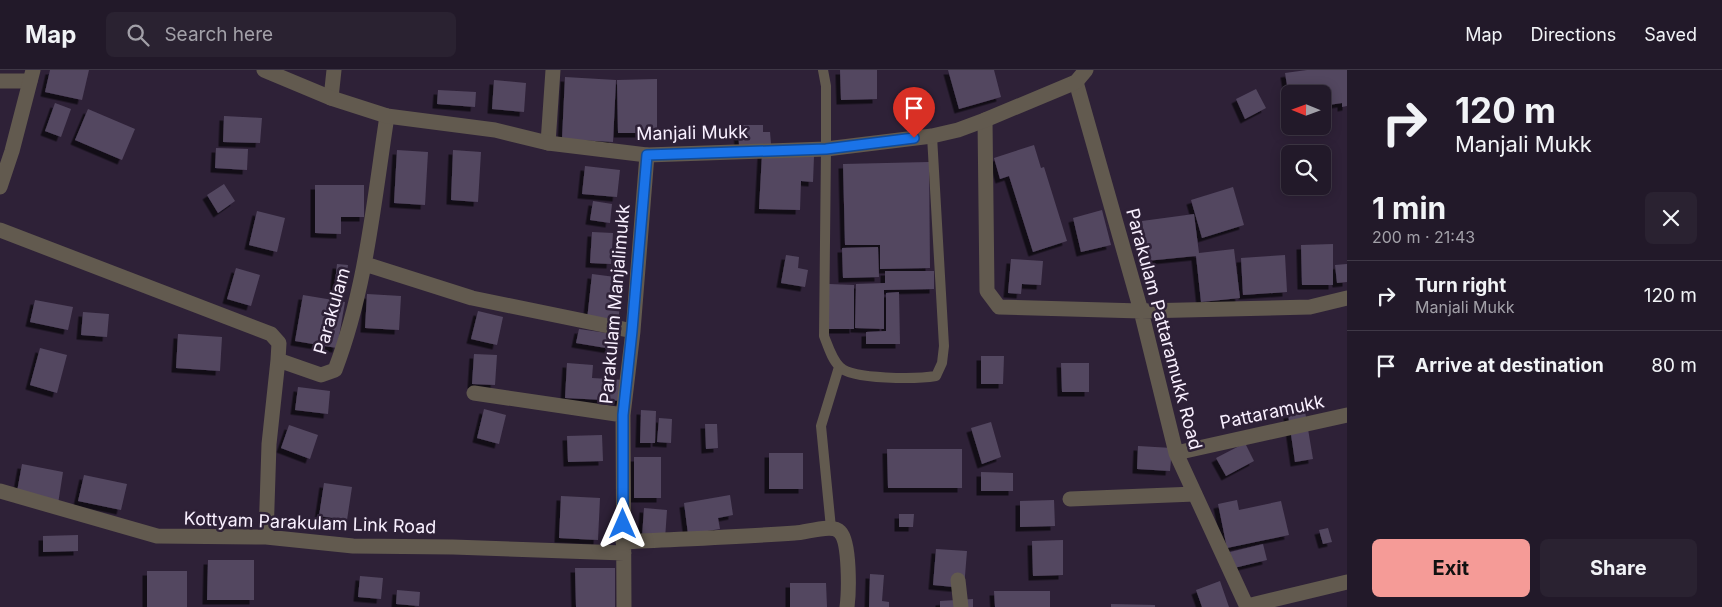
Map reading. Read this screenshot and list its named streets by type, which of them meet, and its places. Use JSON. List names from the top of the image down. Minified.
{"streets":{"street":["Manjali Mukk","Parakulam Manjalimukk","Parakulam","Parakulam Pattaramukk Road","Pattaramukk","Kottyam Parakulam Link Road"]},"crossings":[["Manjali Mukk","Parakulam Manjalimukk"],["Manjali Mukk","Parakulam"],["Manjali Mukk","Parakulam Pattaramukk Road"],["Parakulam Manjalimukk","Kottyam Parakulam Link Road"],["Parakulam Pattaramukk Road","Pattaramukk"]],"north":"left","page":{"header":"Map","search":"Search here","nav":["Map","Directions","Saved"],"turn":["120 m","Manjali Mukk"],"heading":["1 min","200 m · 21:43"],"list":[{"name":"Turn right","note":"Manjali Mukk","value":"120 m"},{"name":"Arrive at destination","value":"80 m"}],"buttons":["Exit","Share"]}}
